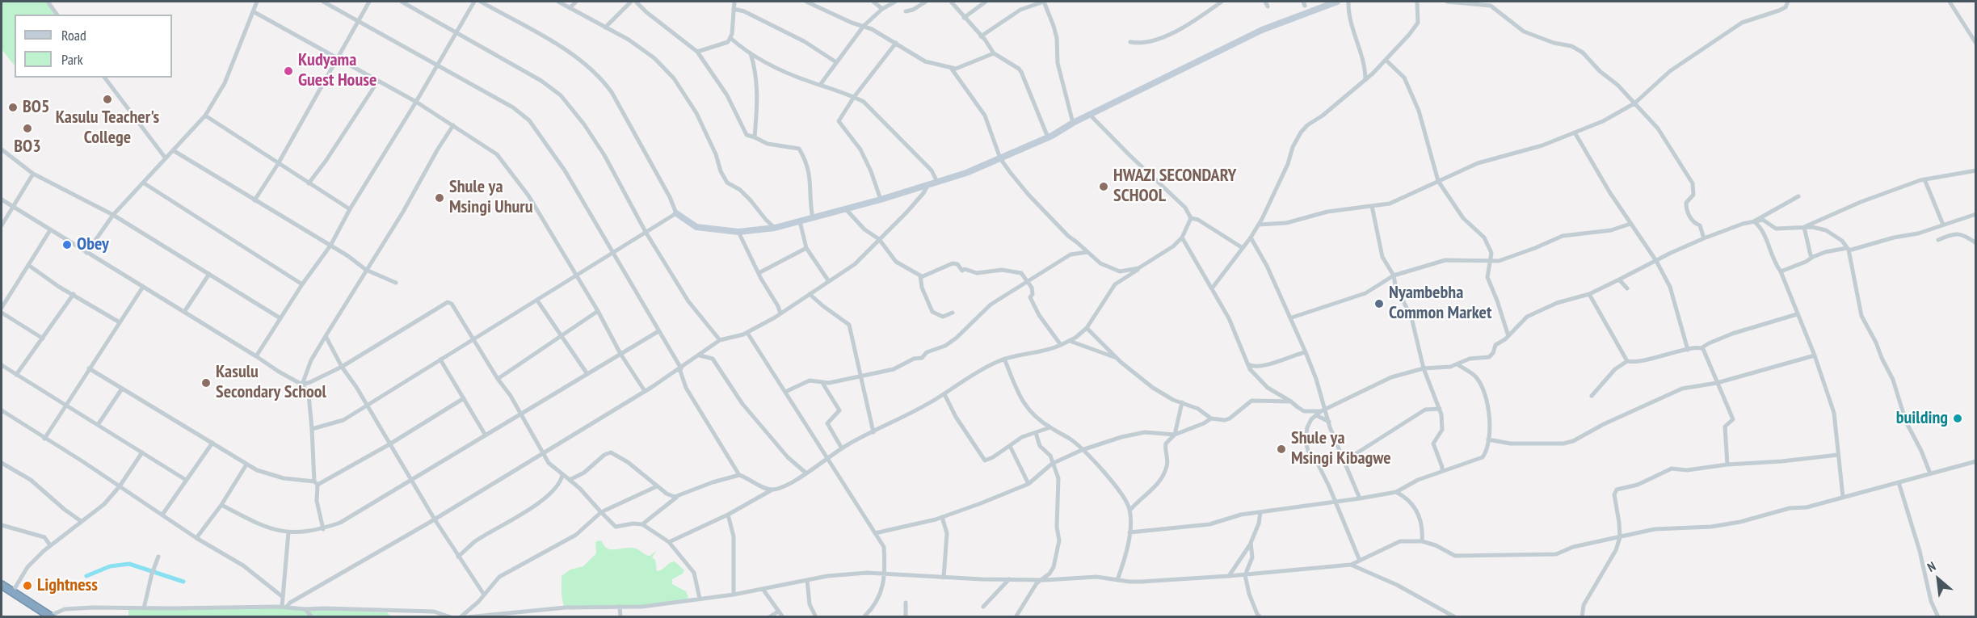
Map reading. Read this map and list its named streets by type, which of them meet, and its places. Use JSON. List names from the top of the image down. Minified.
{"places":["Kudyama Guest House","Kasulu Teacher's College","BO5","BO3","HWAZI SECONDARY SCHOOL","Shule ya Msingi Uhuru","Obey","Nyambebha Common Market","Kasulu Secondary School","building","Shule ya Msingi Kibagwe","Lightness"],"legend":["Road","Park"],"north":"top left"}
